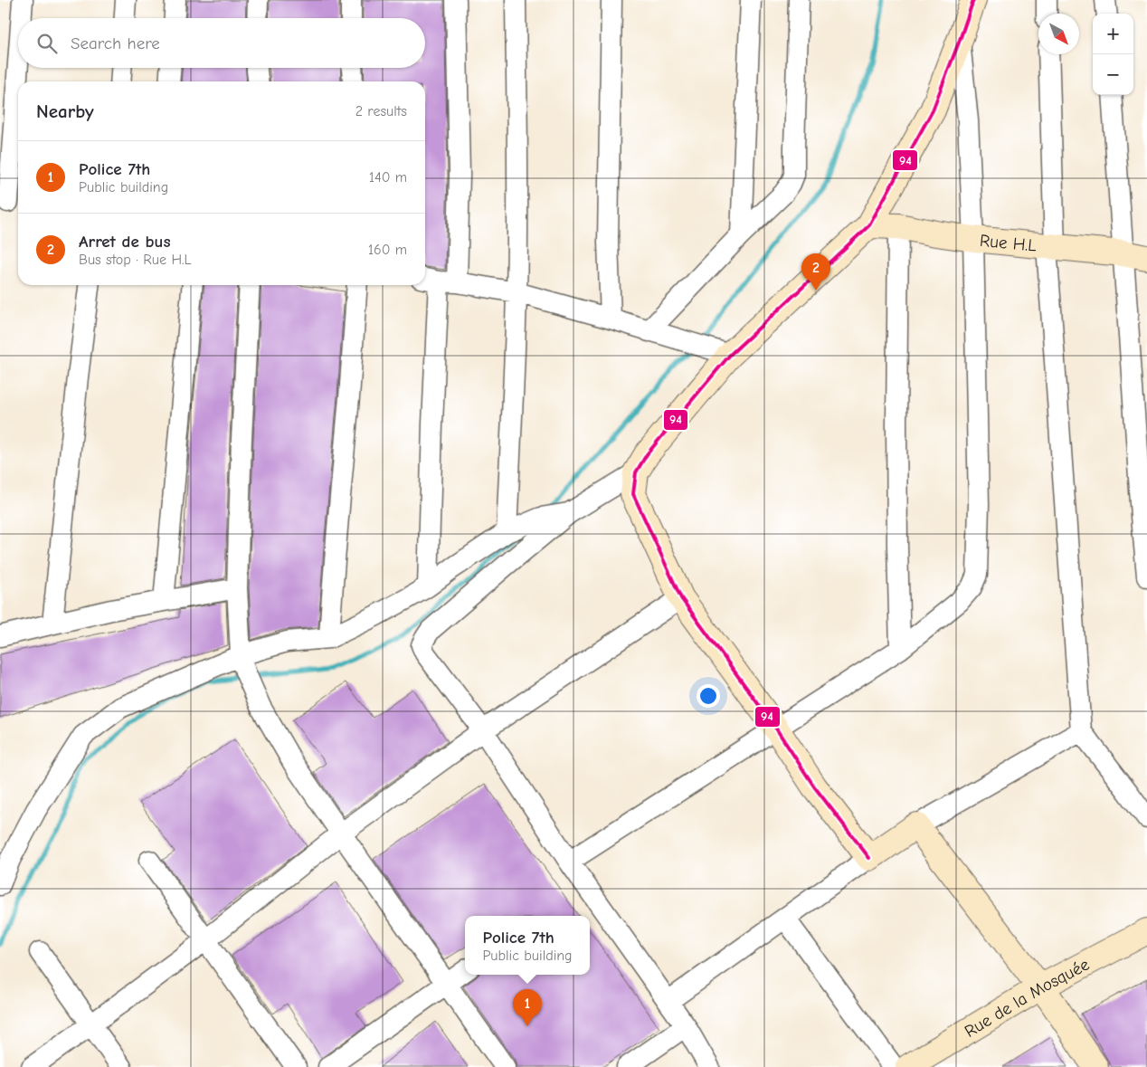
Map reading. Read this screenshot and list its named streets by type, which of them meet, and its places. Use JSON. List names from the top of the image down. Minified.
{"streets":{"street":["Rue H.L","Rue de la Mosquée"]},"lines":["transit line 94"],"north":"bottom right","page":{"map_buttons":["+","−"],"search":"Search here","heading":["Nearby","2 results"],"list":[{"mark":"1","name":"Police 7th","note":"Public building","value":"140 m"},{"mark":"2","name":"Arret de bus","note":"Bus stop · Rue H.L","value":"160 m"}],"pins":["2","1"],"popup":["Police 7th","Public building"]}}
